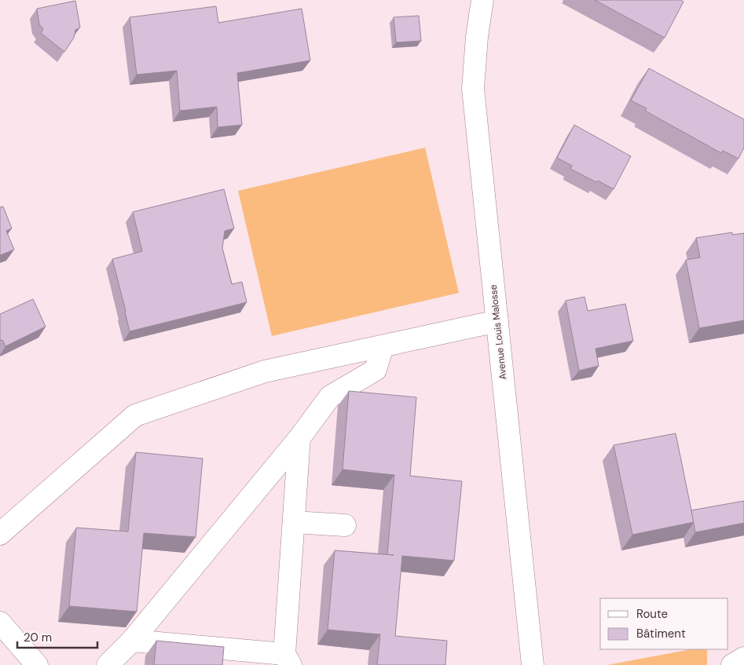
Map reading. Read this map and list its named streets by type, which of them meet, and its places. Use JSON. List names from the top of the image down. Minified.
{"streets":{"street":["Avenue Louis Malosse"]},"legend":["Route","Bâtiment"],"scale_bar":"20 m"}
